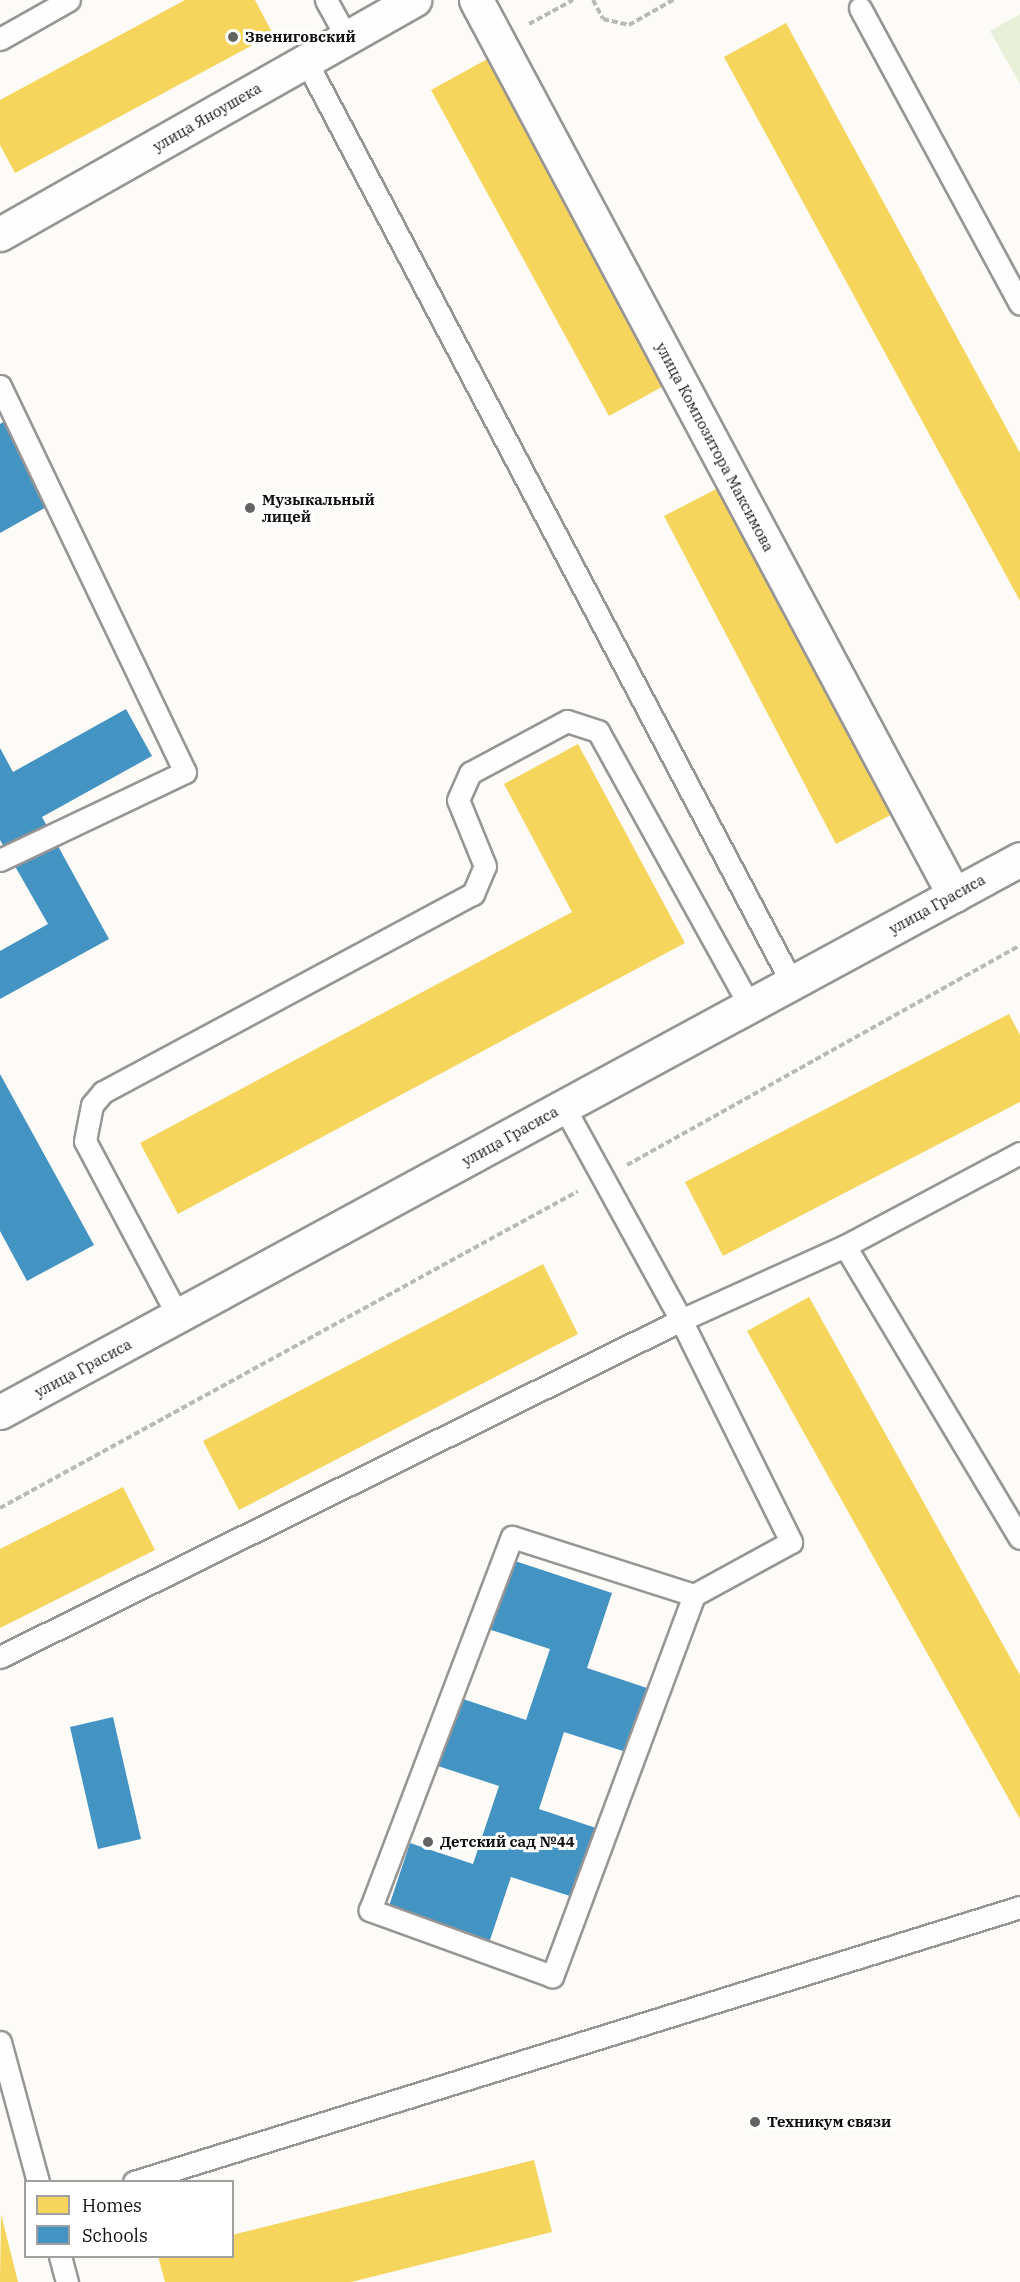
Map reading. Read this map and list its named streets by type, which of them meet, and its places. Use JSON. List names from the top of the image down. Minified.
{"streets":{"street":["улица Яноушека","улица Композитора Максимова","улица Грасиса"]},"crossings":[["улица Композитора Максимова","улица Грасиса"]],"places":["Звениговский","Музыкальный лицей","Детский сад №44","Техникум связи"],"legend":["Homes","Schools"]}
